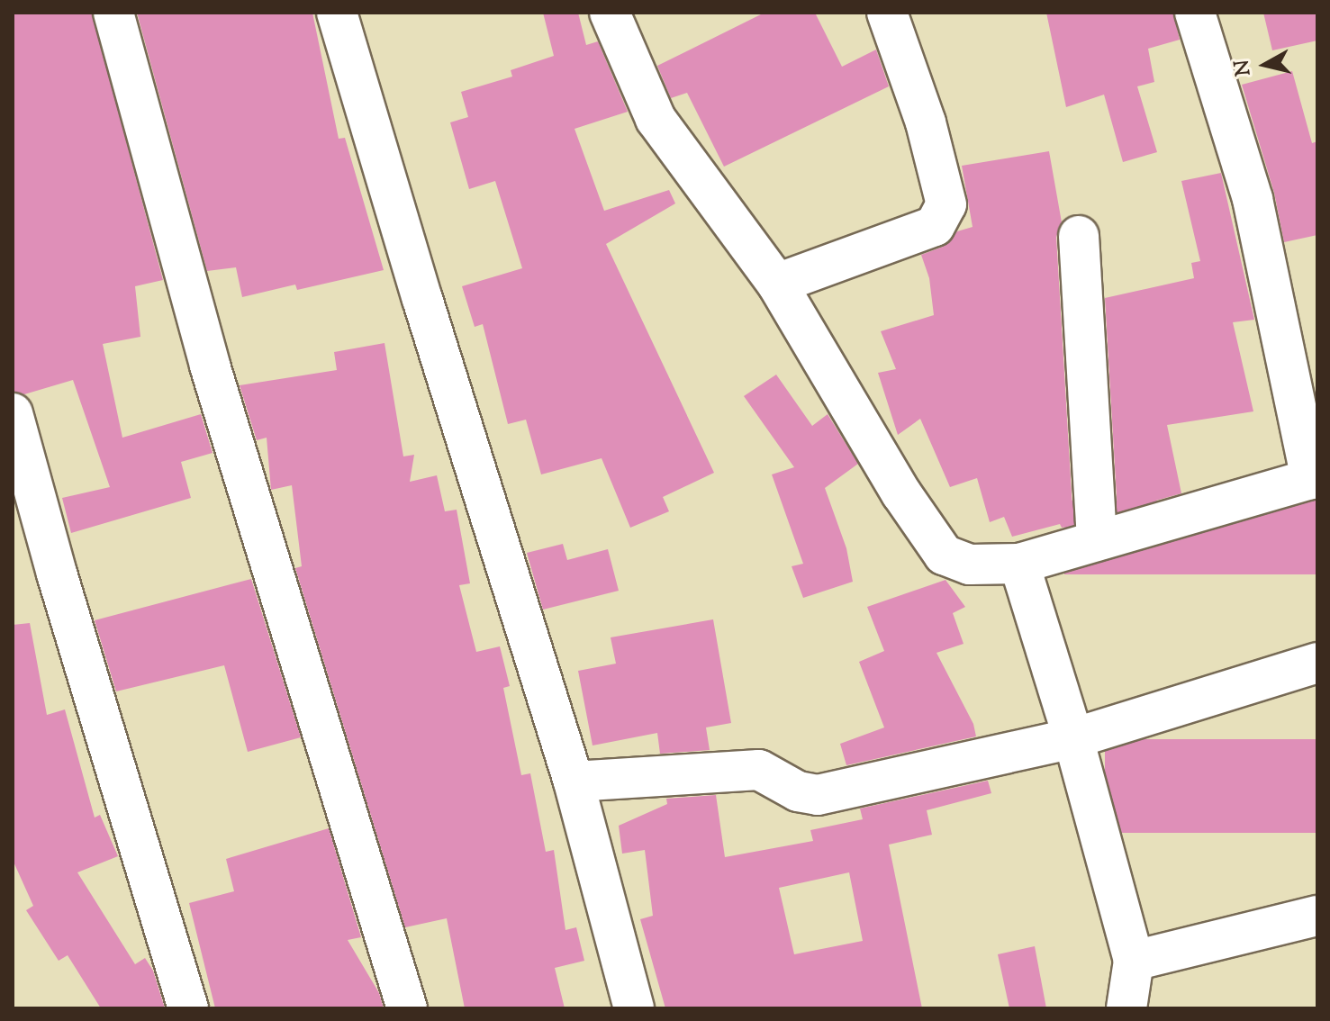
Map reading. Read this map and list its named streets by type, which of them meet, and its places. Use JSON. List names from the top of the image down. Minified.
{"north":"left"}
